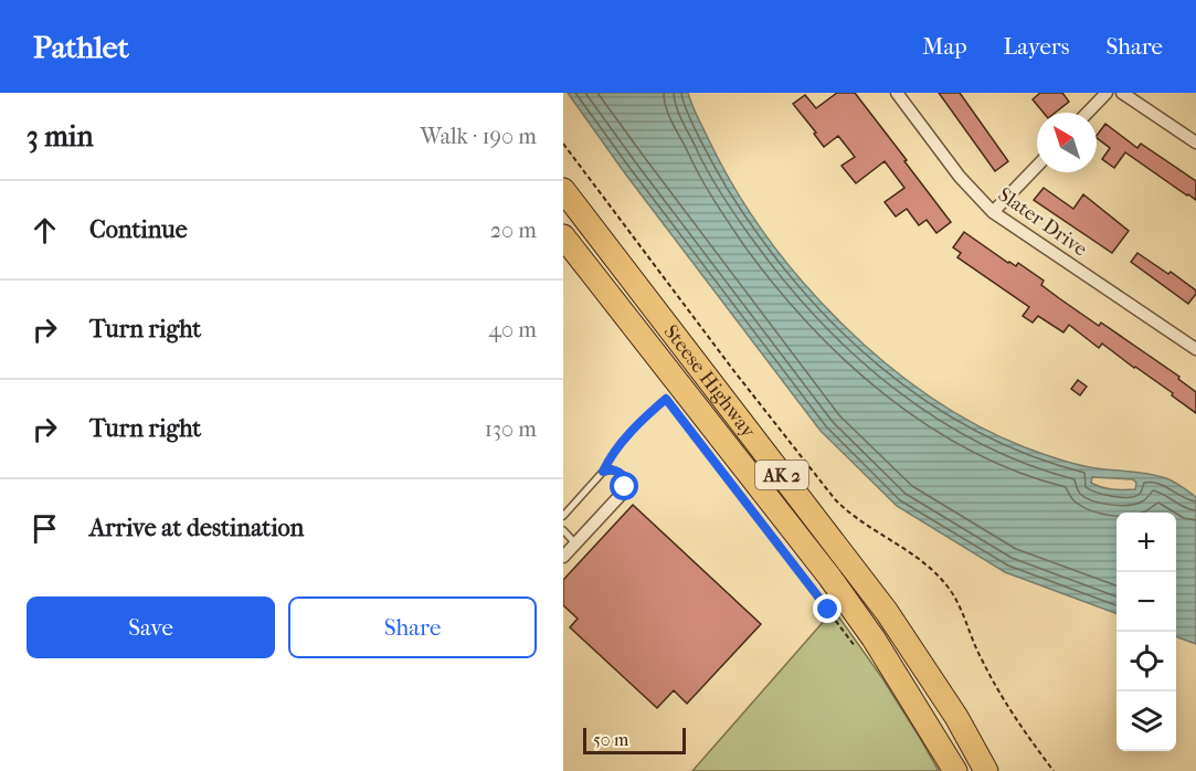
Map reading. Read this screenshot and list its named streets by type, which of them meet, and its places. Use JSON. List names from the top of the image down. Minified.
{"streets":{"highway":["Steese Highway","AK 2"],"street":["Slater Drive"]},"scale_bar":"50 m","north":"top left","page":{"header":"Pathlet","nav":["Map","Layers","Share"],"heading":["3 min","Walk · 190 m"],"list":[["Continue","20 m"],["Turn right","40 m"],["Turn right","130 m"],"Arrive at destination"],"map_buttons":["+","−"],"buttons":["Save","Share"],"scale":"50 m"}}
